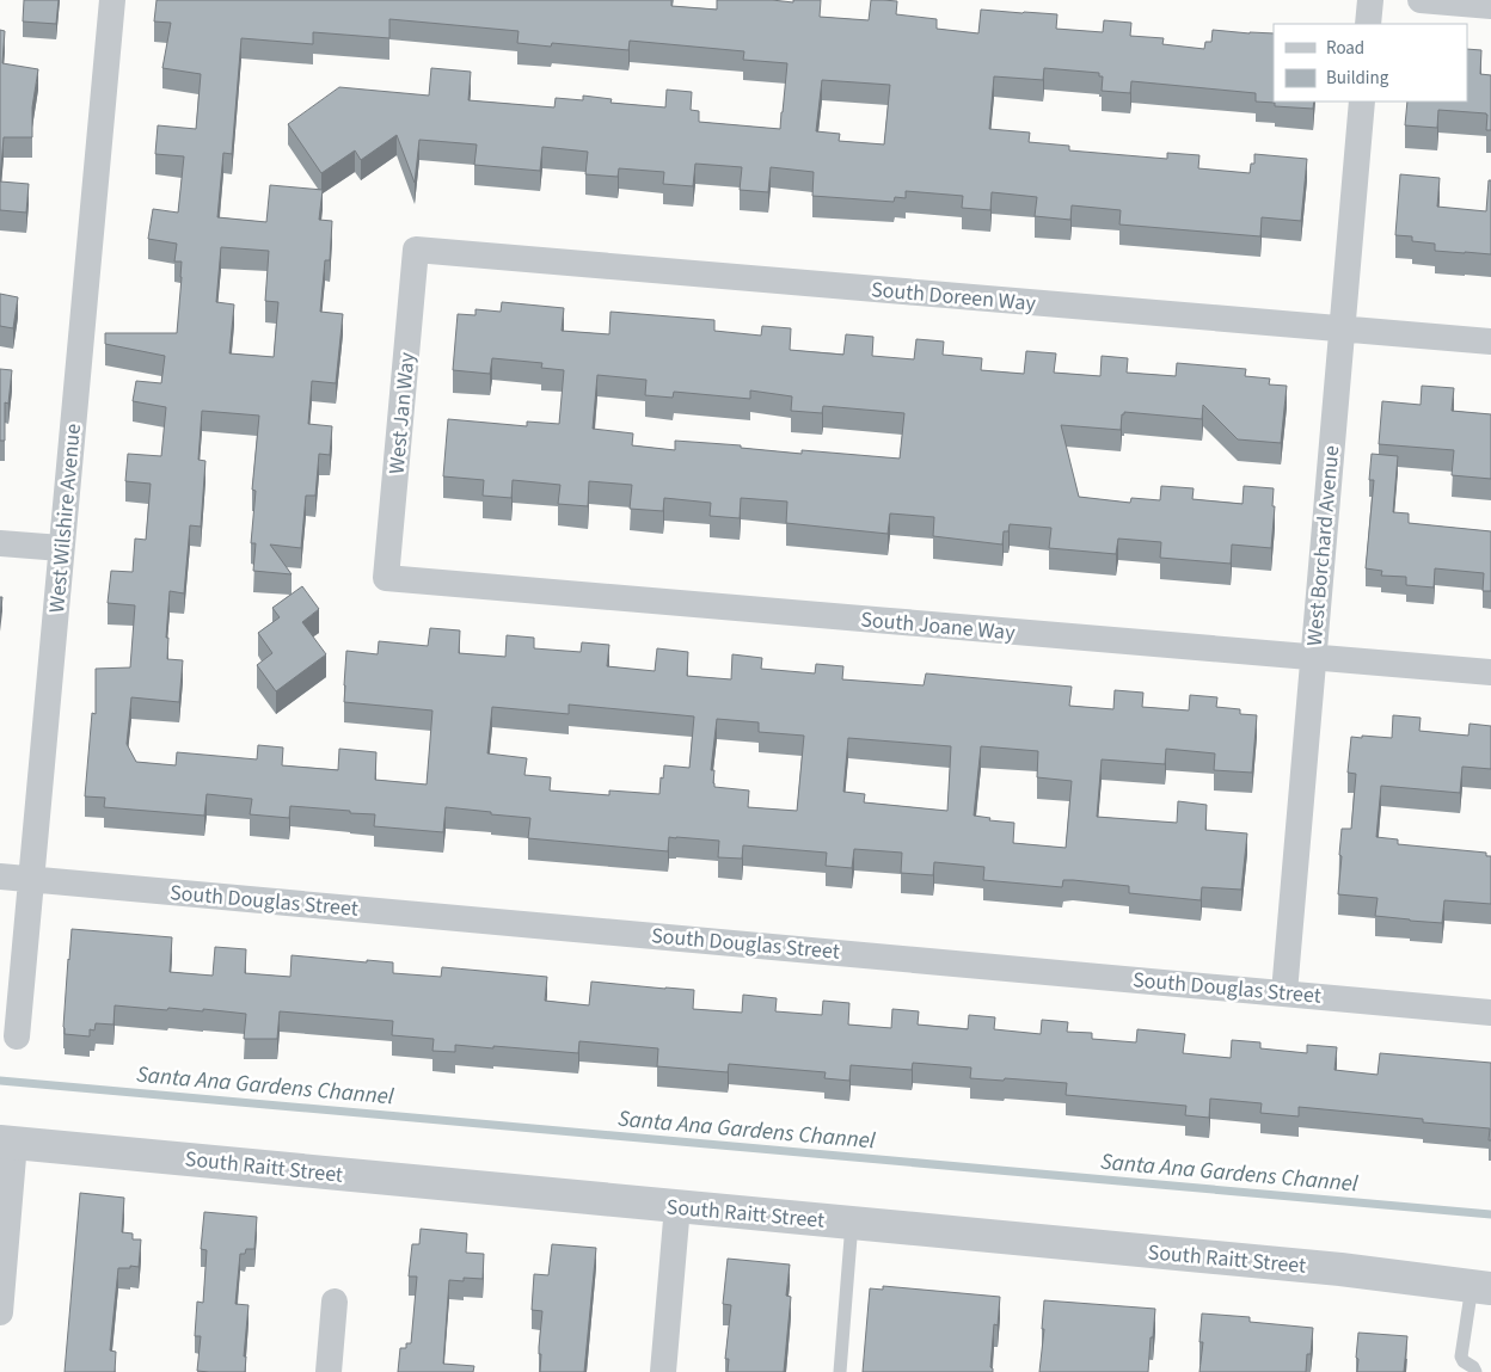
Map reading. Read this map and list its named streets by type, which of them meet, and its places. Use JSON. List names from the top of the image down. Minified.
{"streets":{"street":["South Doreen Way","West Jan Way","West Wilshire Avenue","West Borchard Avenue","South Joane Way","South Douglas Street","South Raitt Street"]},"crossings":[["South Doreen Way","West Jan Way"],["South Doreen Way","West Borchard Avenue"],["West Jan Way","South Joane Way"],["West Wilshire Avenue","South Douglas Street"],["West Borchard Avenue","South Joane Way"],["West Borchard Avenue","South Douglas Street"]],"water":["Santa Ana Gardens Channel"],"legend":["Road","Building"]}
